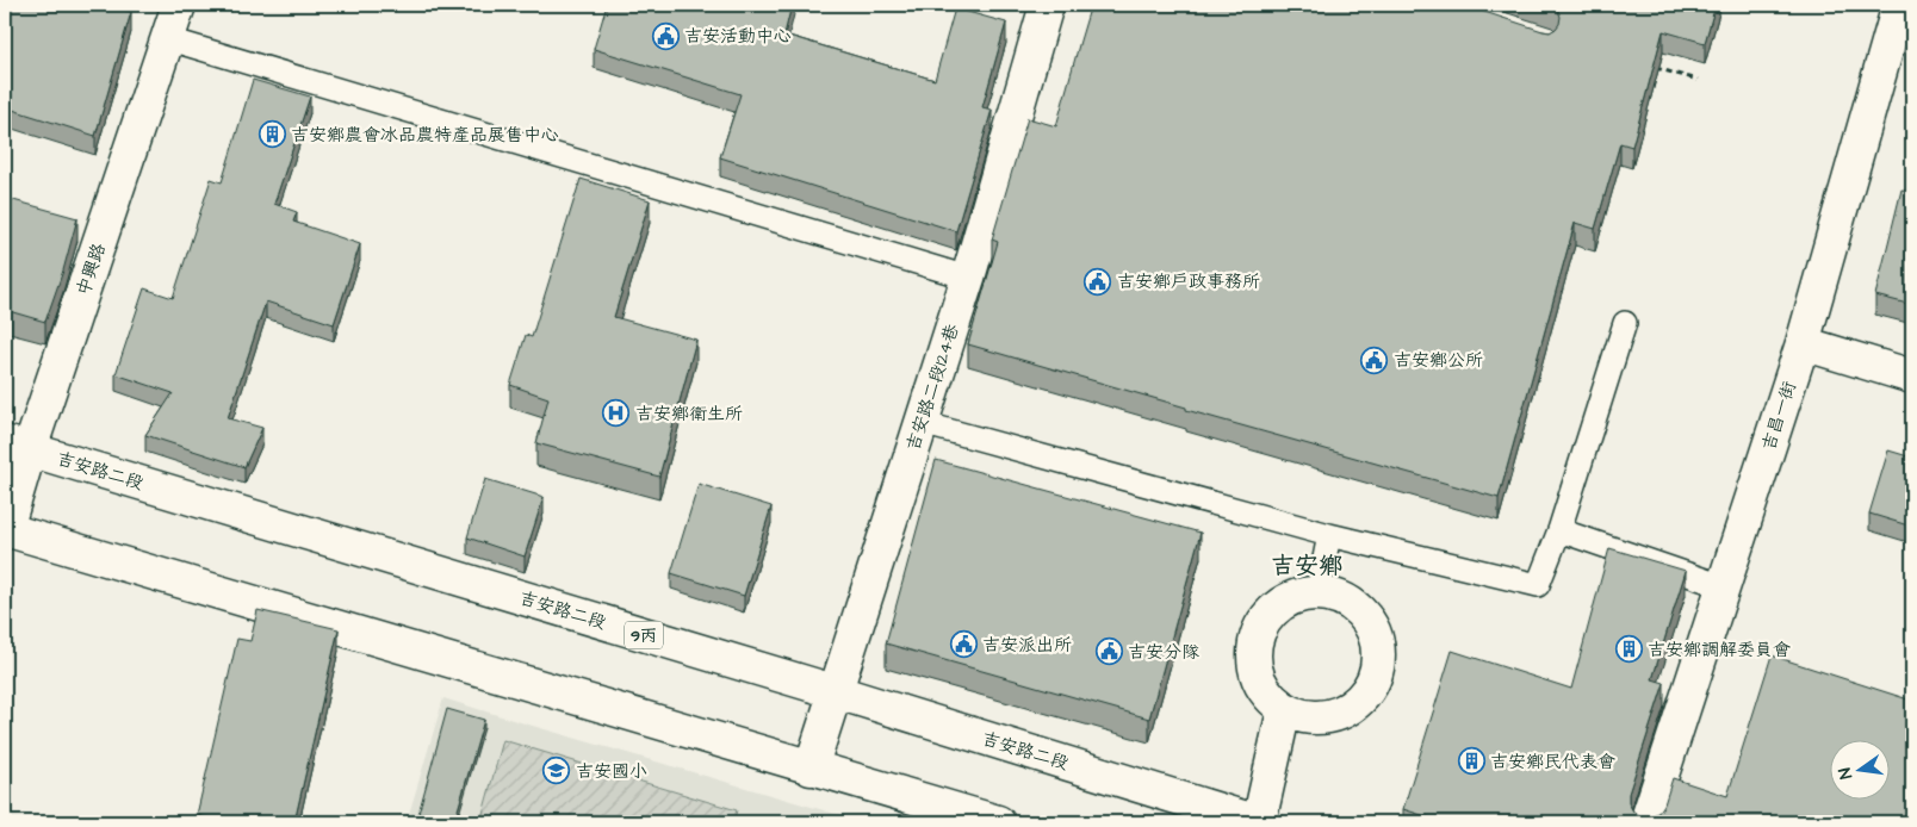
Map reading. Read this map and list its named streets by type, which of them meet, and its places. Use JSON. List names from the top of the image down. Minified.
{"streets":{"street":["中興路","吉安路二段124巷","吉昌一街","吉安路二段","9丙"]},"crossings":[["中興路","吉安路二段"],["吉安路二段124巷","吉安路二段"]],"districts":["吉安鄉"],"places":{"public building":["吉安活動中心","吉安鄉戶政事務所","吉安鄉公所","吉安派出所","吉安分隊"],"building":["吉安鄉農會冰品農特產品展售中心","吉安鄉調解委員會","吉安鄉民代表會"],"hospital":["吉安鄉衛生所"],"school or university":["吉安國小"]},"north":"left"}
